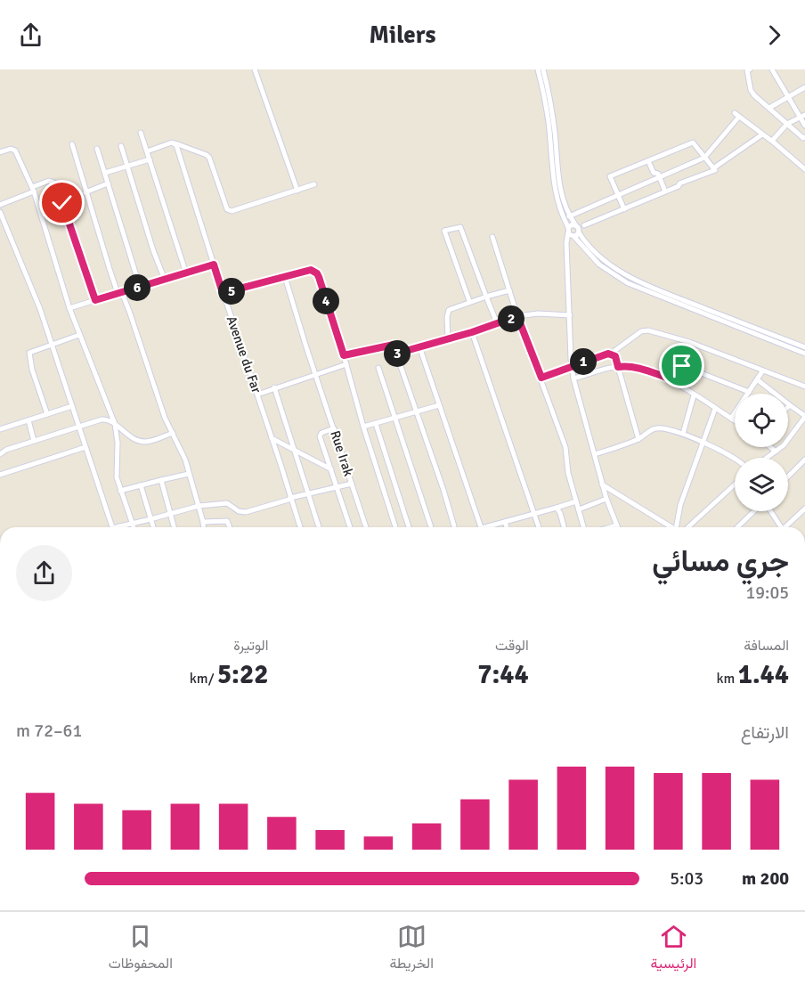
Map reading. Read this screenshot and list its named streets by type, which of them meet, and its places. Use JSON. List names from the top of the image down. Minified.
{"streets":{"street":["Avenue du Far","Rue Irak"]},"page":{"header":"Milers","pins":["6","5","4","2","3","1"],"heading":["جري مسائي","19:05"],"stats":[["المسافة","1.44 km"],["الوقت","7:44"],["الوتيرة","5:22 /km"]],"chart":["الارتفاع","61–72 m"],"list":[{"name":"200 m","note":"5:03"}],"tabs":["الرئيسية","الخريطة","المحفوظات"]}}
